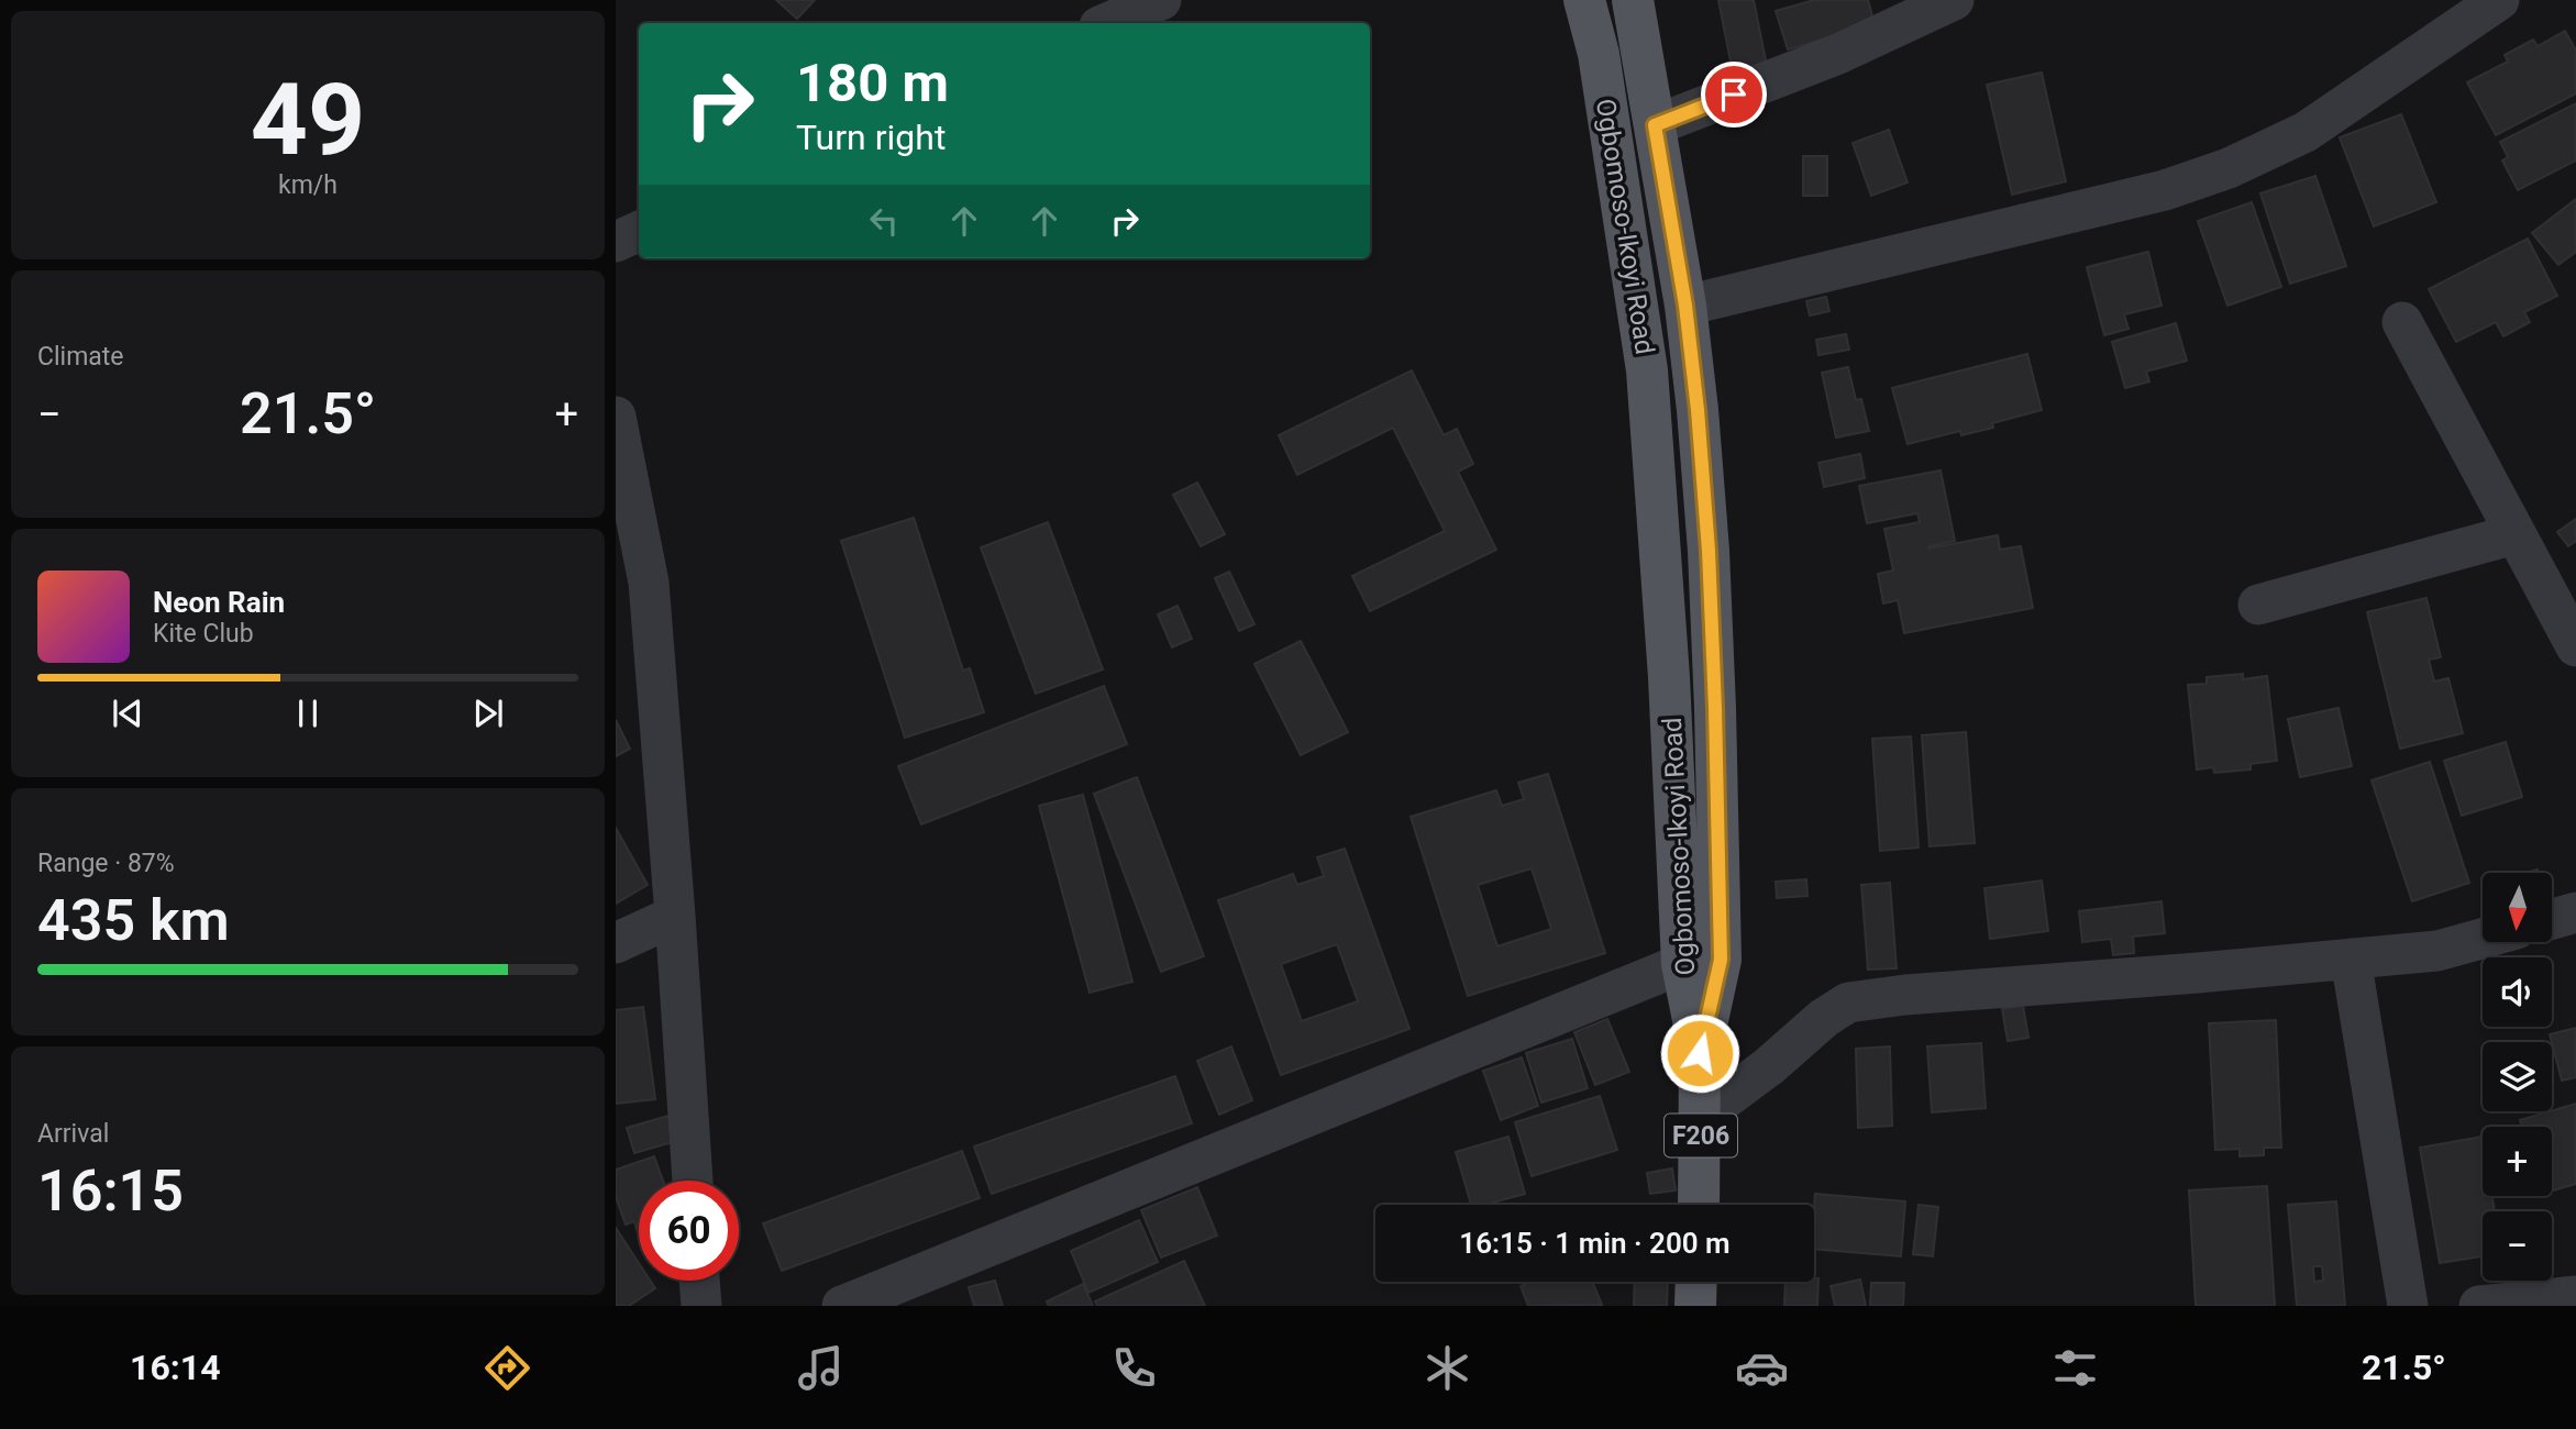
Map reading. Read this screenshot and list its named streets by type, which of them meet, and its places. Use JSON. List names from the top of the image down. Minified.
{"streets":{"main road":["Ogbomoso-Ikoyi Road","F206"]},"crossings":[["Ogbomoso-Ikoyi Road","F206"]],"north":"bottom","page":{"tile":[["49","km/h"],"Climate",["Range · 87%","435 km"],["Arrival","16:15"]],"turn":["180 m","Turn right"],"heat":["−","21.5°","+"],"song":["Neon Rain","Kite Club"],"map_buttons":["+","−"],"limit":"60","trip":"16:15 · 1 min · 200 m","tabs":["16:14","21.5°"]}}
